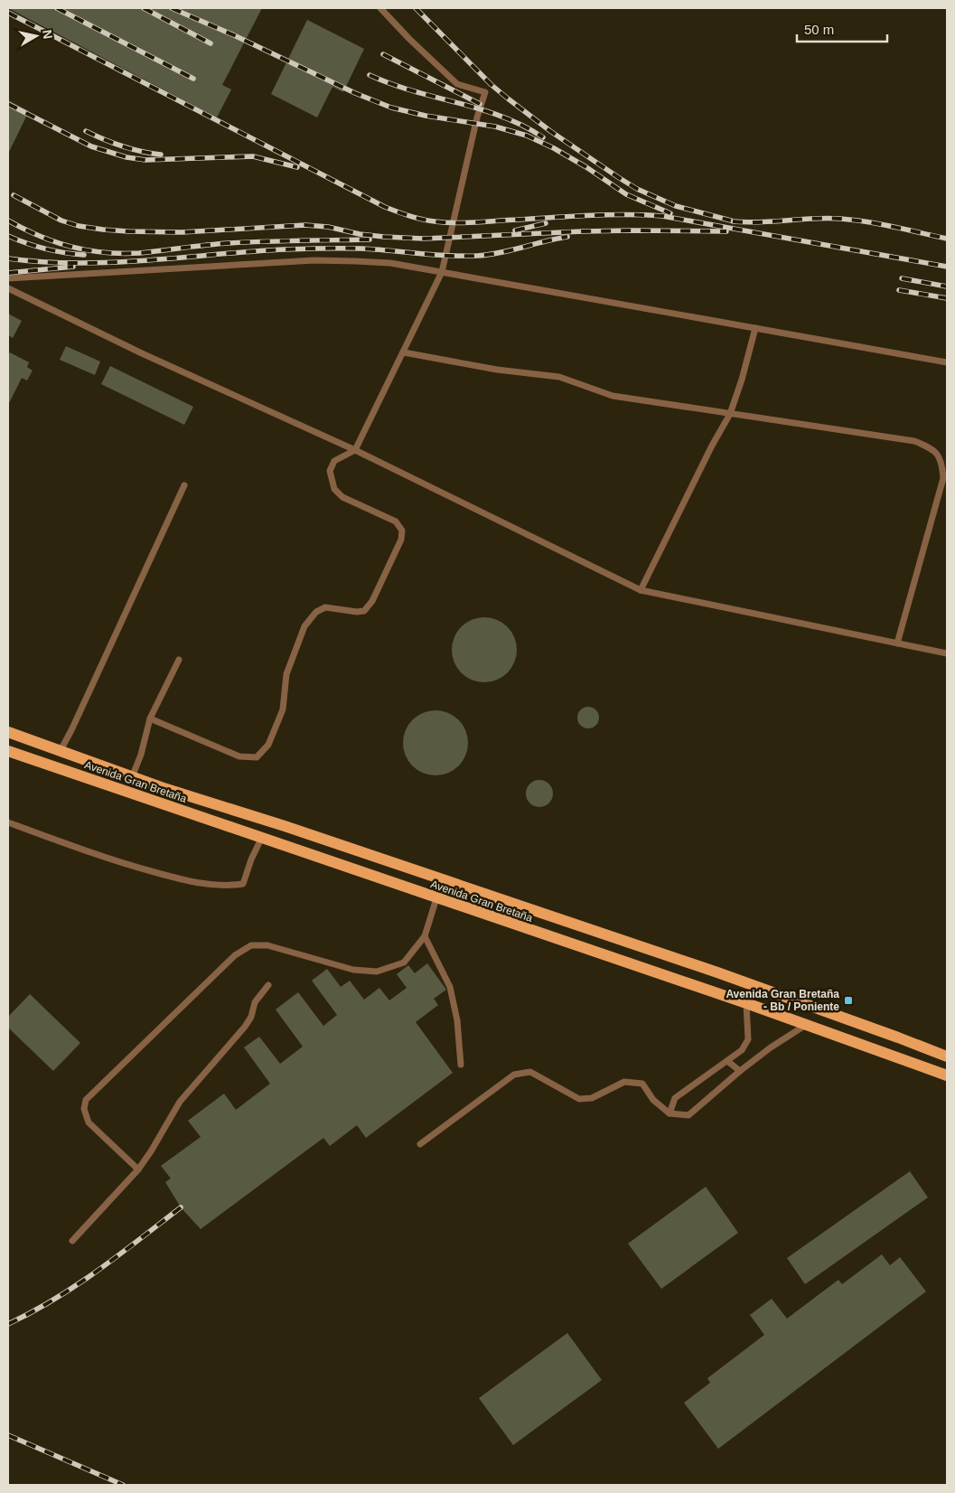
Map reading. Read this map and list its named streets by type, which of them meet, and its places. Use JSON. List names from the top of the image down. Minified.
{"streets":{"main road":["Avenida Gran Bretaña"]},"places":{"transit":["Avenida Gran Bretaña - Bb / Poniente"]},"scale_bar":"50 m","north":"right"}
